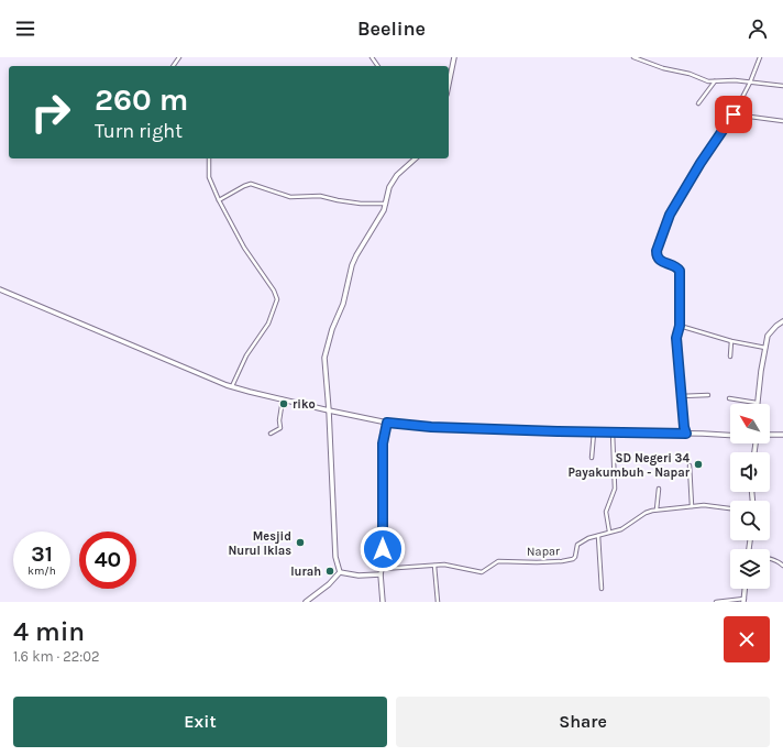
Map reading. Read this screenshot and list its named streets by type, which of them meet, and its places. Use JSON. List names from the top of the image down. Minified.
{"streets":{"street":["Napar"]},"places":["riko","SD Negeri 34 Payakumbuh - Napar","Mesjid Nurul Iklas","lurah"],"north":"top left","page":{"header":"Beeline","turn":["260 m","Turn right"],"speed":"31 km/h","limit":"40","heading":["4 min","1.6 km · 22:02"],"buttons":["Exit","Share"]}}
